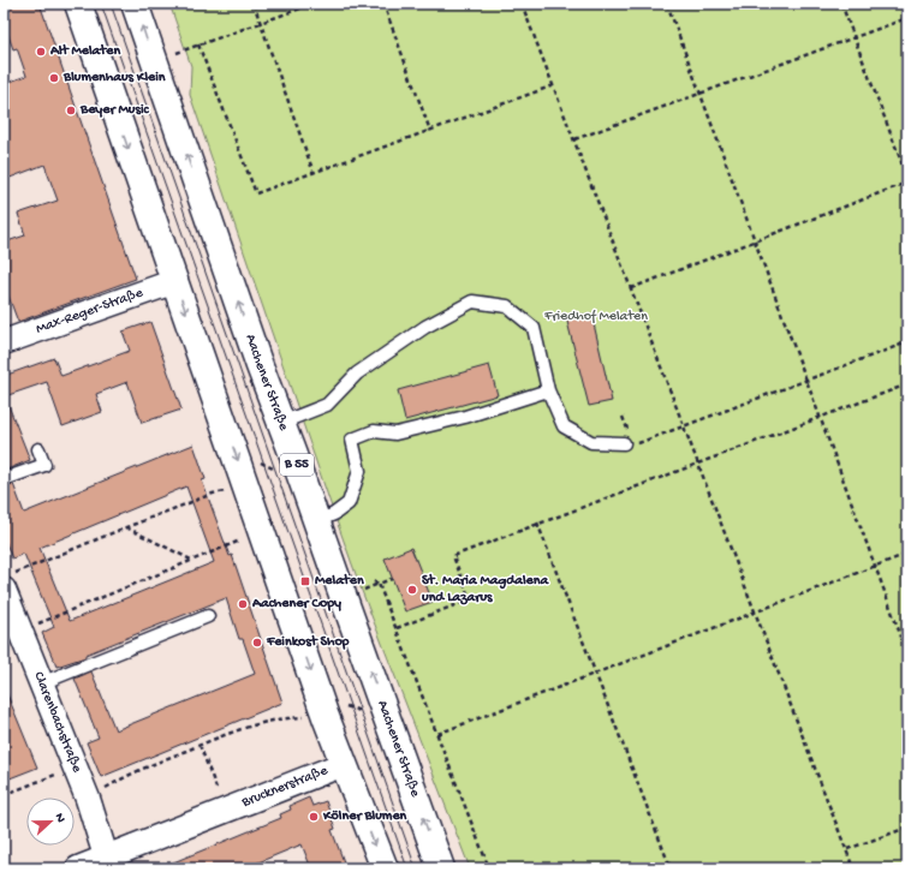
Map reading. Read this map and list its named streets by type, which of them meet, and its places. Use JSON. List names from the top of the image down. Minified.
{"streets":{"main road":["Aachener Straße","B 55"],"street":["Max-Reger-Straße","Clarenbachstraße","Brucknerstraße"]},"crossings":[["Clarenbachstraße","Brucknerstraße"]],"parks":["Friedhof Melaten"],"places":{"other":["Alt Melaten","Blumenhaus Klein","Beyer Music","St. Maria Magdalena und Lazarus","Aachener Copy","Feinkost Shop","Kölner Blumen"],"transit":["Melaten"]},"north":"right"}
